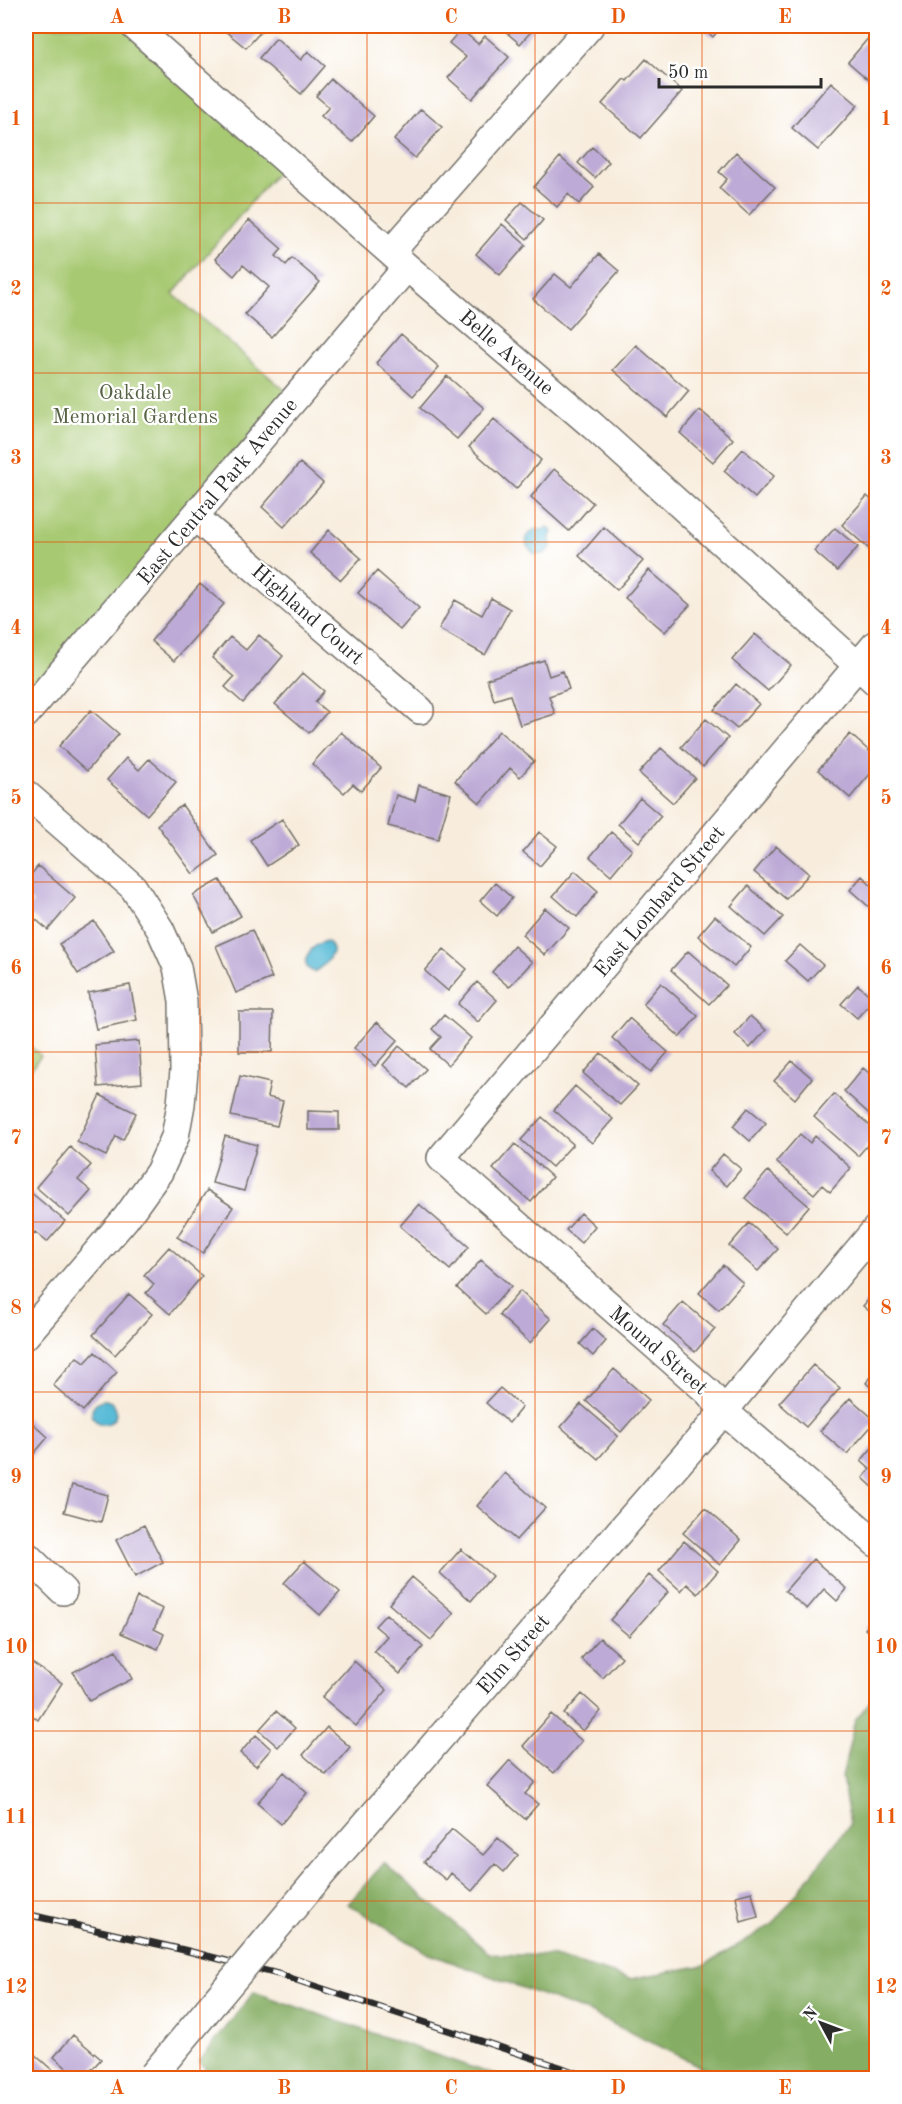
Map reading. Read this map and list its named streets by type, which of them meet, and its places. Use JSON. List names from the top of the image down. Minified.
{"streets":{"street":["Belle Avenue","East Central Park Avenue","Highland Court","East Lombard Street","Mound Street","Elm Street"]},"crossings":[["Belle Avenue","East Central Park Avenue"],["Belle Avenue","East Lombard Street"],["East Central Park Avenue","Highland Court"],["East Lombard Street","Mound Street"],["Mound Street","Elm Street"]],"parks":["Oakdale Memorial Gardens"],"scale_bar":"50 m","north":"top left","grid":{"columns":["A","B","C","D","E"],"rows":["1","2","3","4","5","6","7","8","9","10","11","12"]}}
